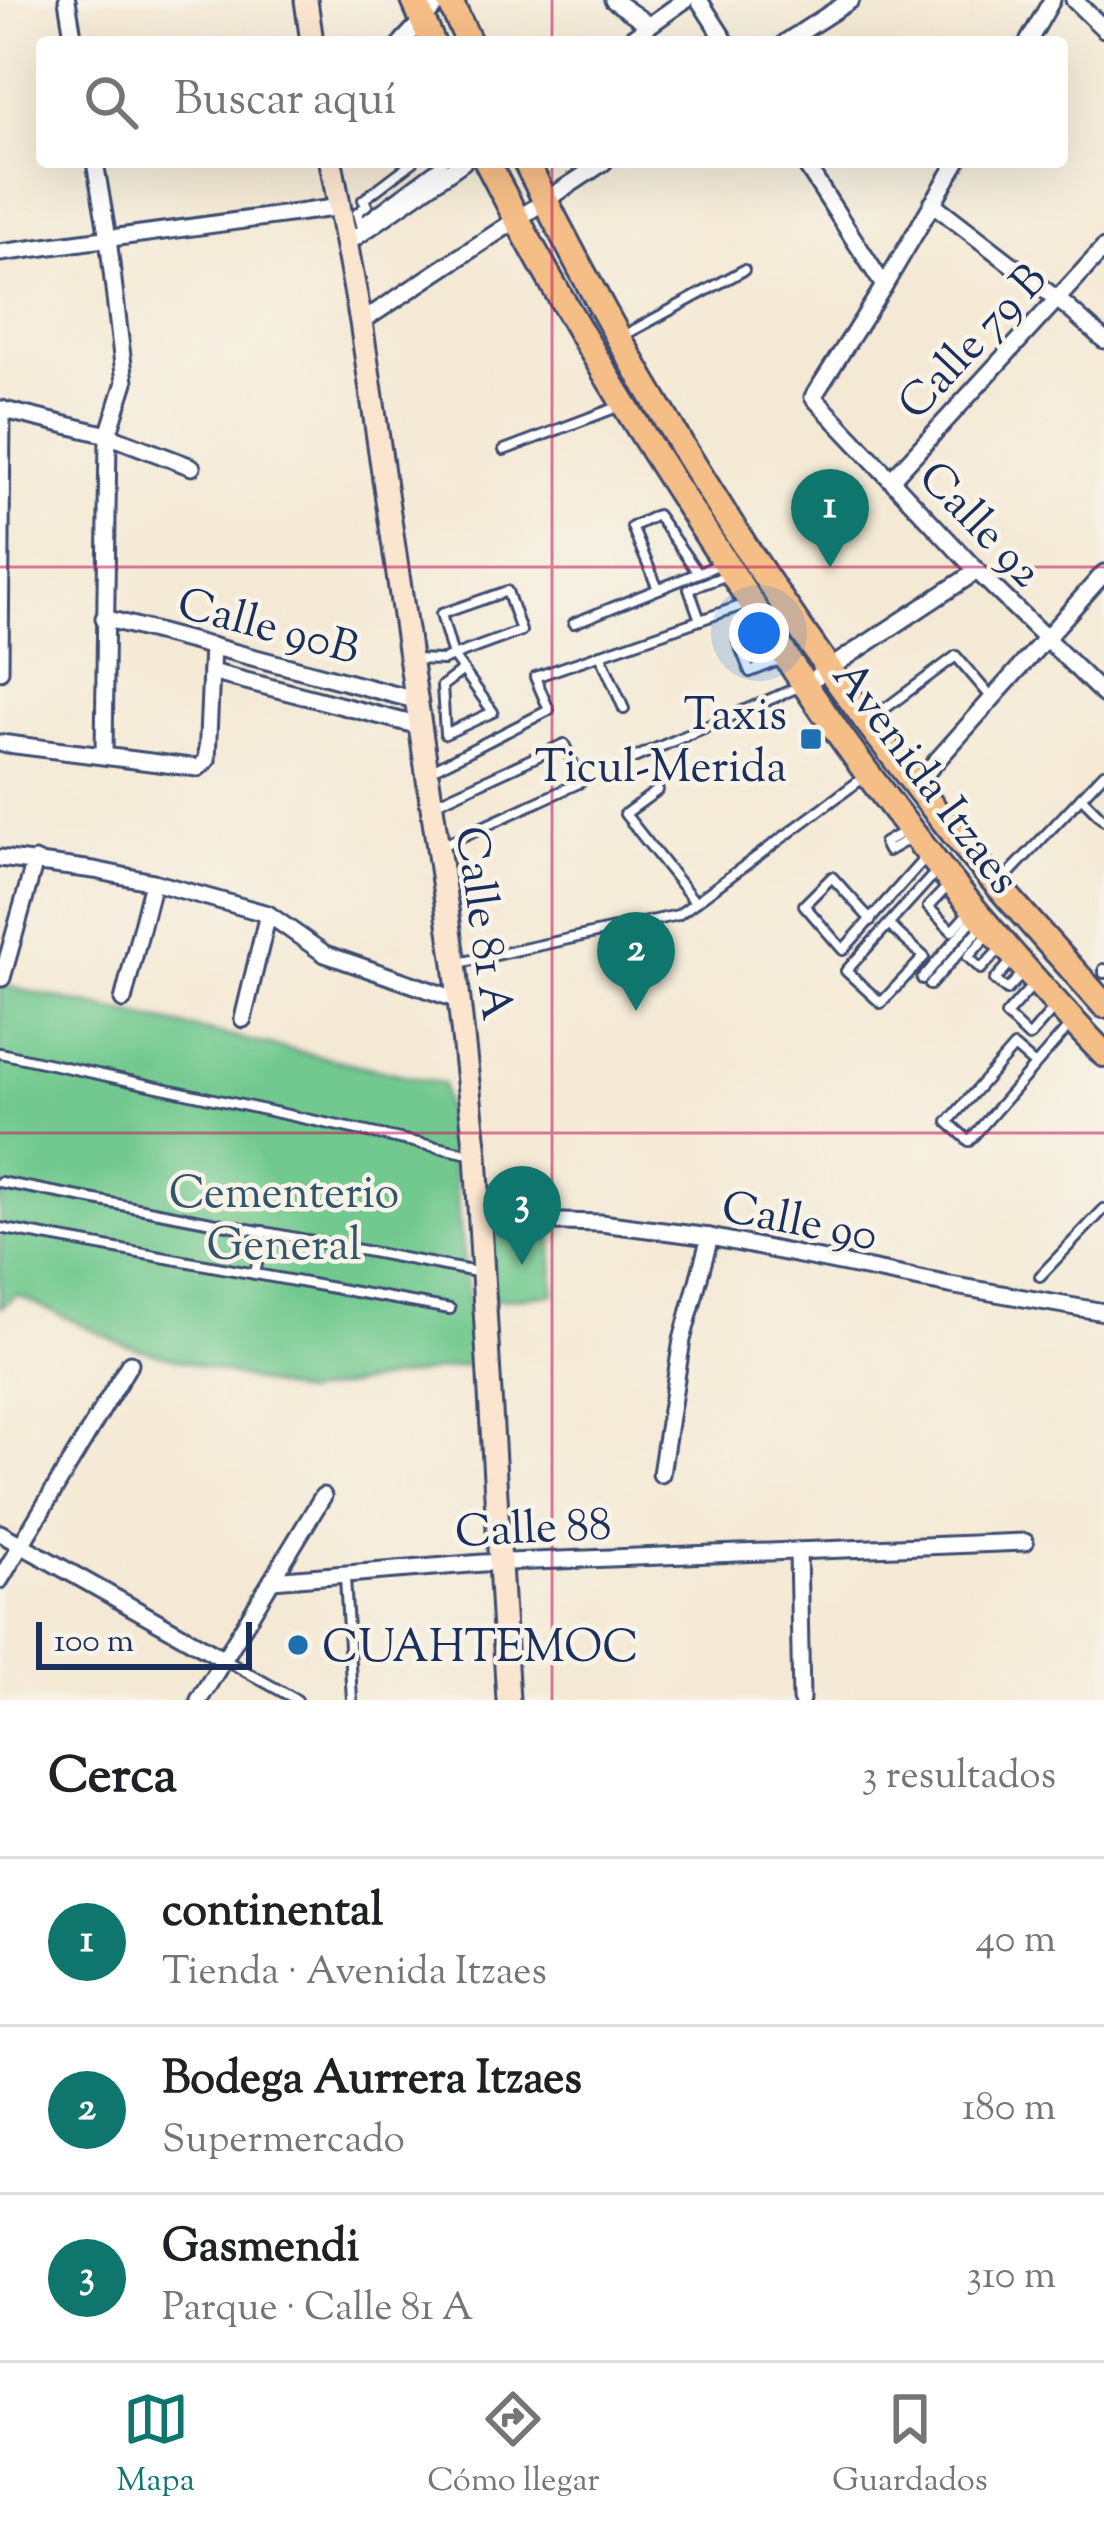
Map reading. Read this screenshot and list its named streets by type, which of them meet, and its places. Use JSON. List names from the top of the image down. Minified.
{"streets":{"main road":["Avenida Itzaes"],"street":["Calle 79 B","Calle 92","Calle 90B","Calle 81 A","Calle 90","Calle 88"]},"crossings":[["Calle 79 B","Calle 92"],["Calle 90B","Calle 81 A"],["Calle 81 A","Calle 90"],["Calle 81 A","Calle 88"]],"parks":["Cementerio General"],"places":{"transit":["Taxis Ticul-Merida"],"other":["CUAHTEMOC"]},"scale_bar":"100 m","page":{"search":"Buscar aquí","pins":["1","2","3"],"scale":"100 m","heading":["Cerca","3 resultados"],"list":[{"mark":"1","name":"continental","note":"Tienda · Avenida Itzaes","value":"40 m"},{"mark":"2","name":"Bodega Aurrera Itzaes","note":"Supermercado","value":"180 m"},{"mark":"3","name":"Gasmendi","note":"Parque · Calle 81 A","value":"310 m"}],"nav":["Mapa","Cómo llegar","Guardados"]}}
